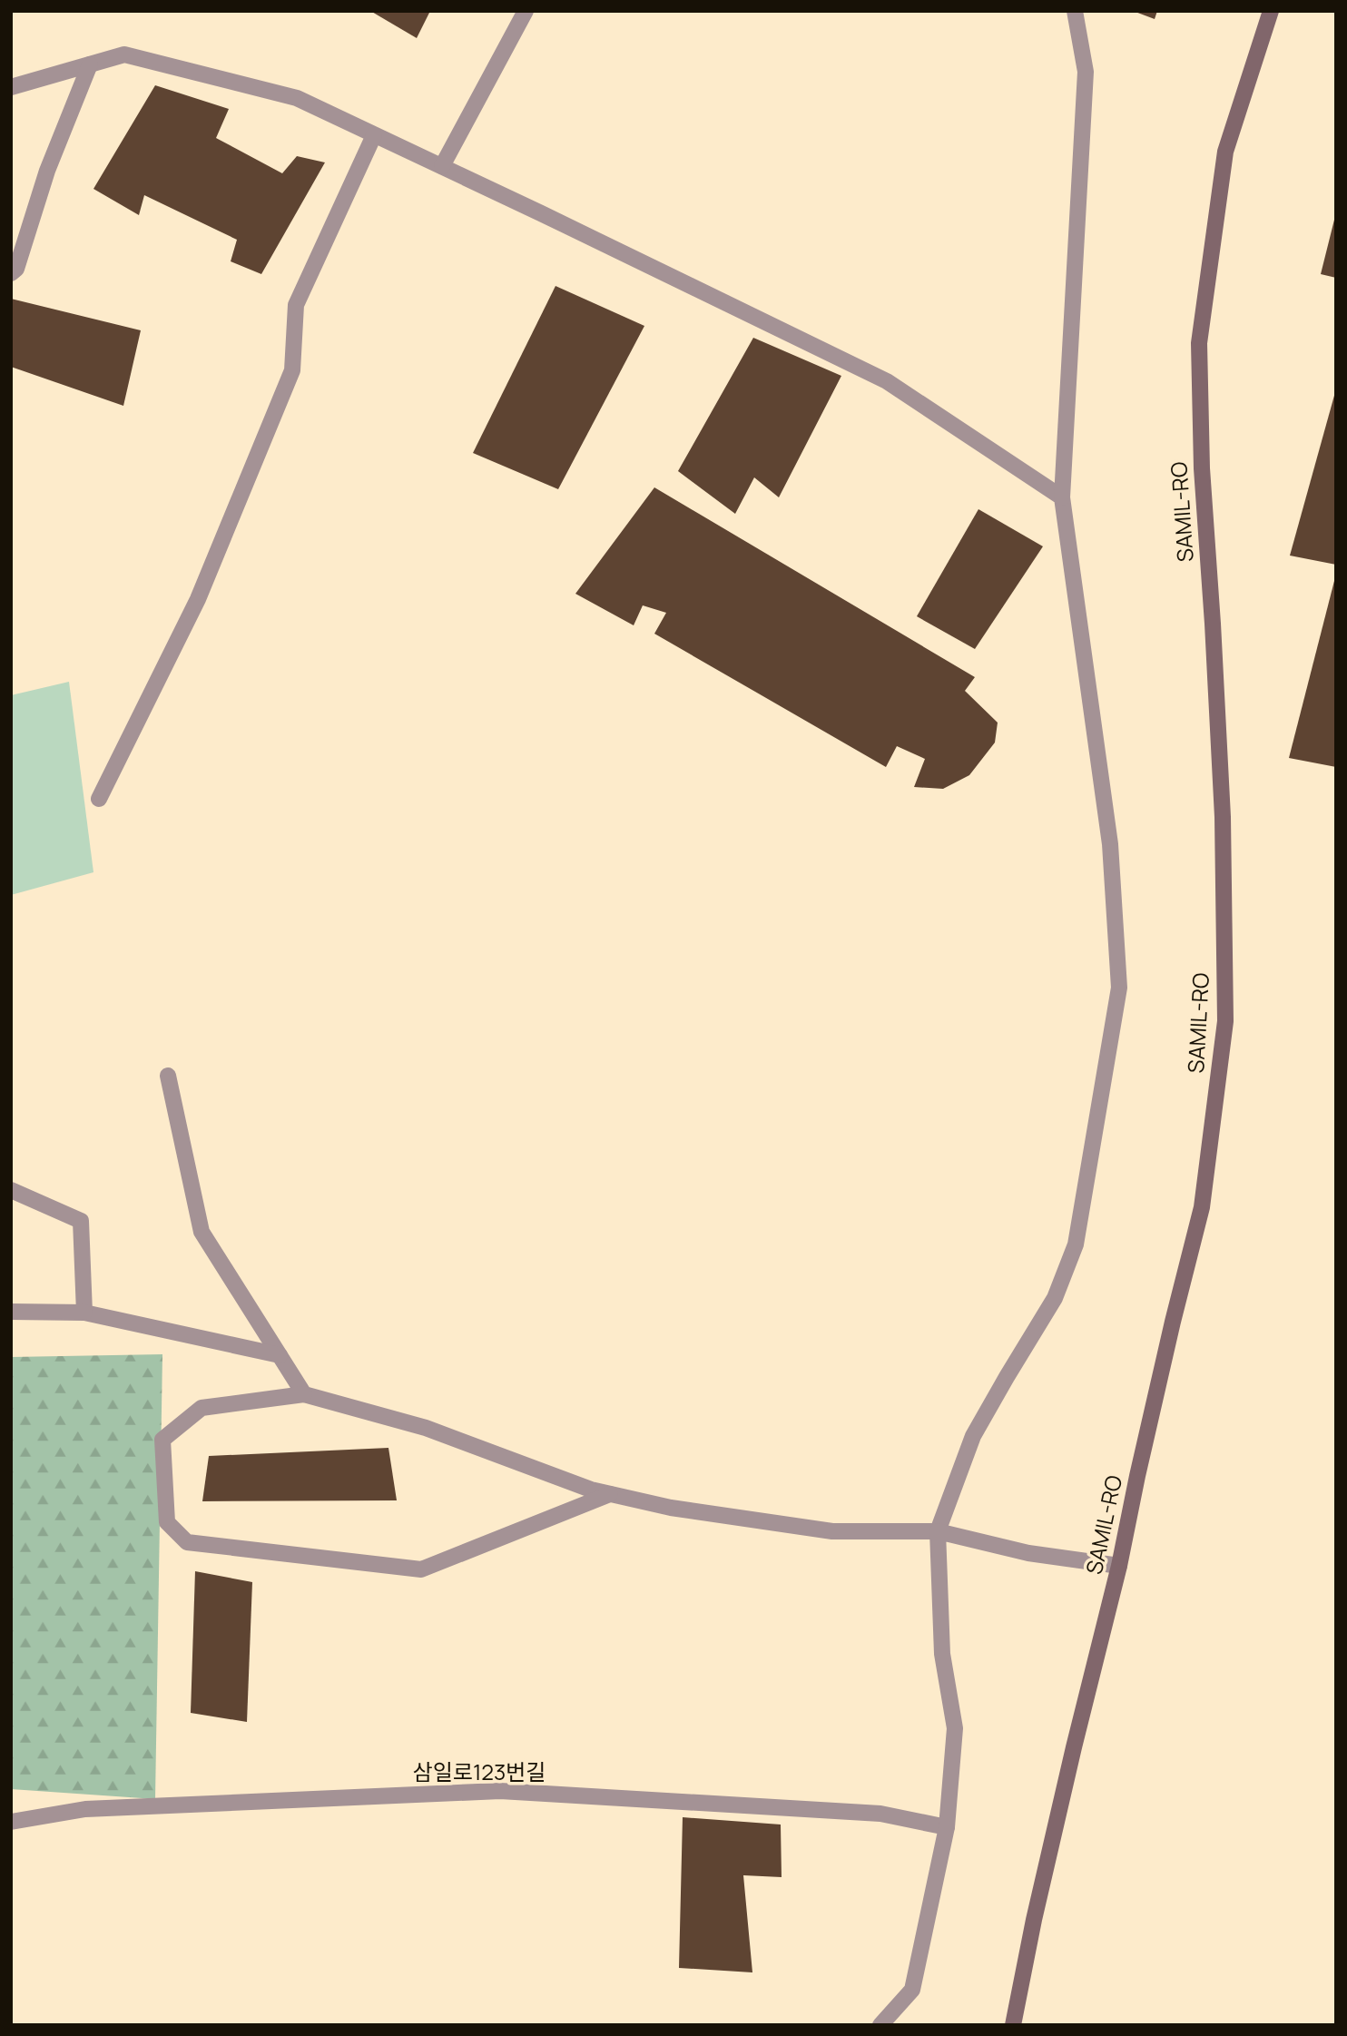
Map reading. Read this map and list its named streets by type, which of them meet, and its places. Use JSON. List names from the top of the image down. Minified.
{"streets":{"main road":["SAMIL-RO"],"street":["삼일로123번길"]}}
